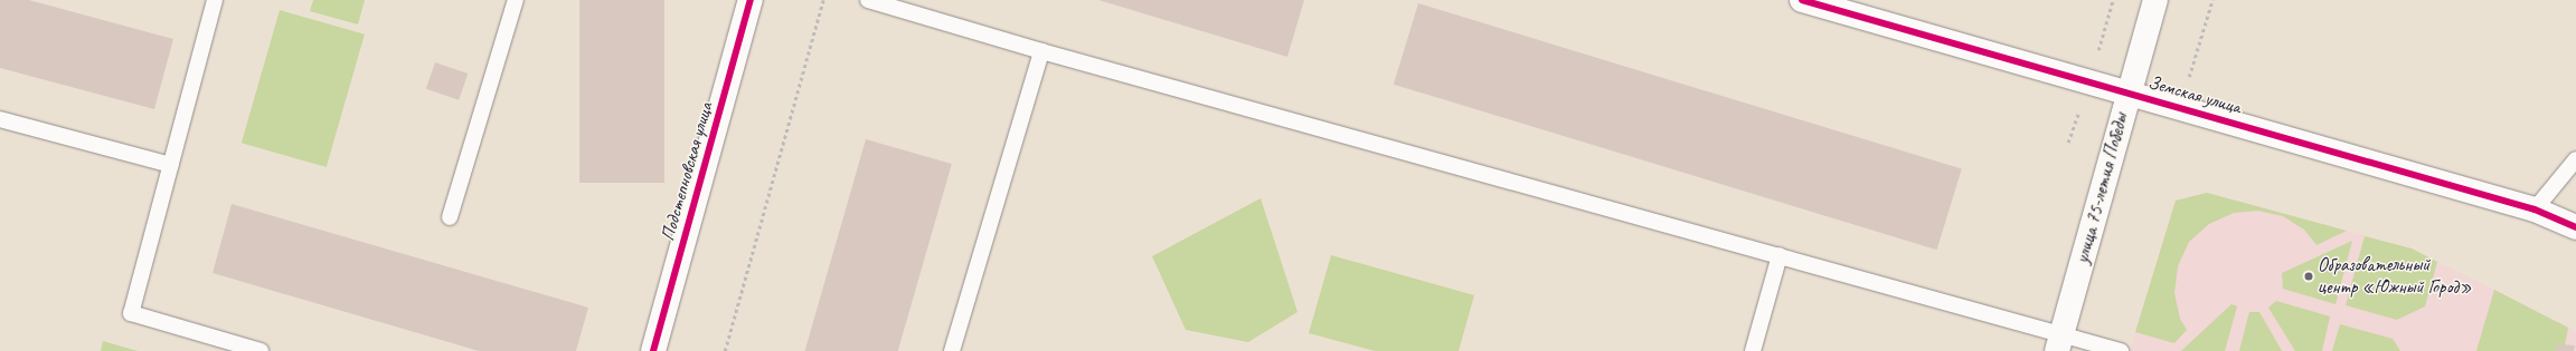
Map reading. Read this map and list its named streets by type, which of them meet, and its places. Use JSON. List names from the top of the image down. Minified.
{"streets":{"street":["Земская улица","Подстепновская улица","улица 75-летия Победы"]},"crossings":[["Земская улица","улица 75-летия Победы"]],"places":["Образовательный центр «Южный Город»"]}
